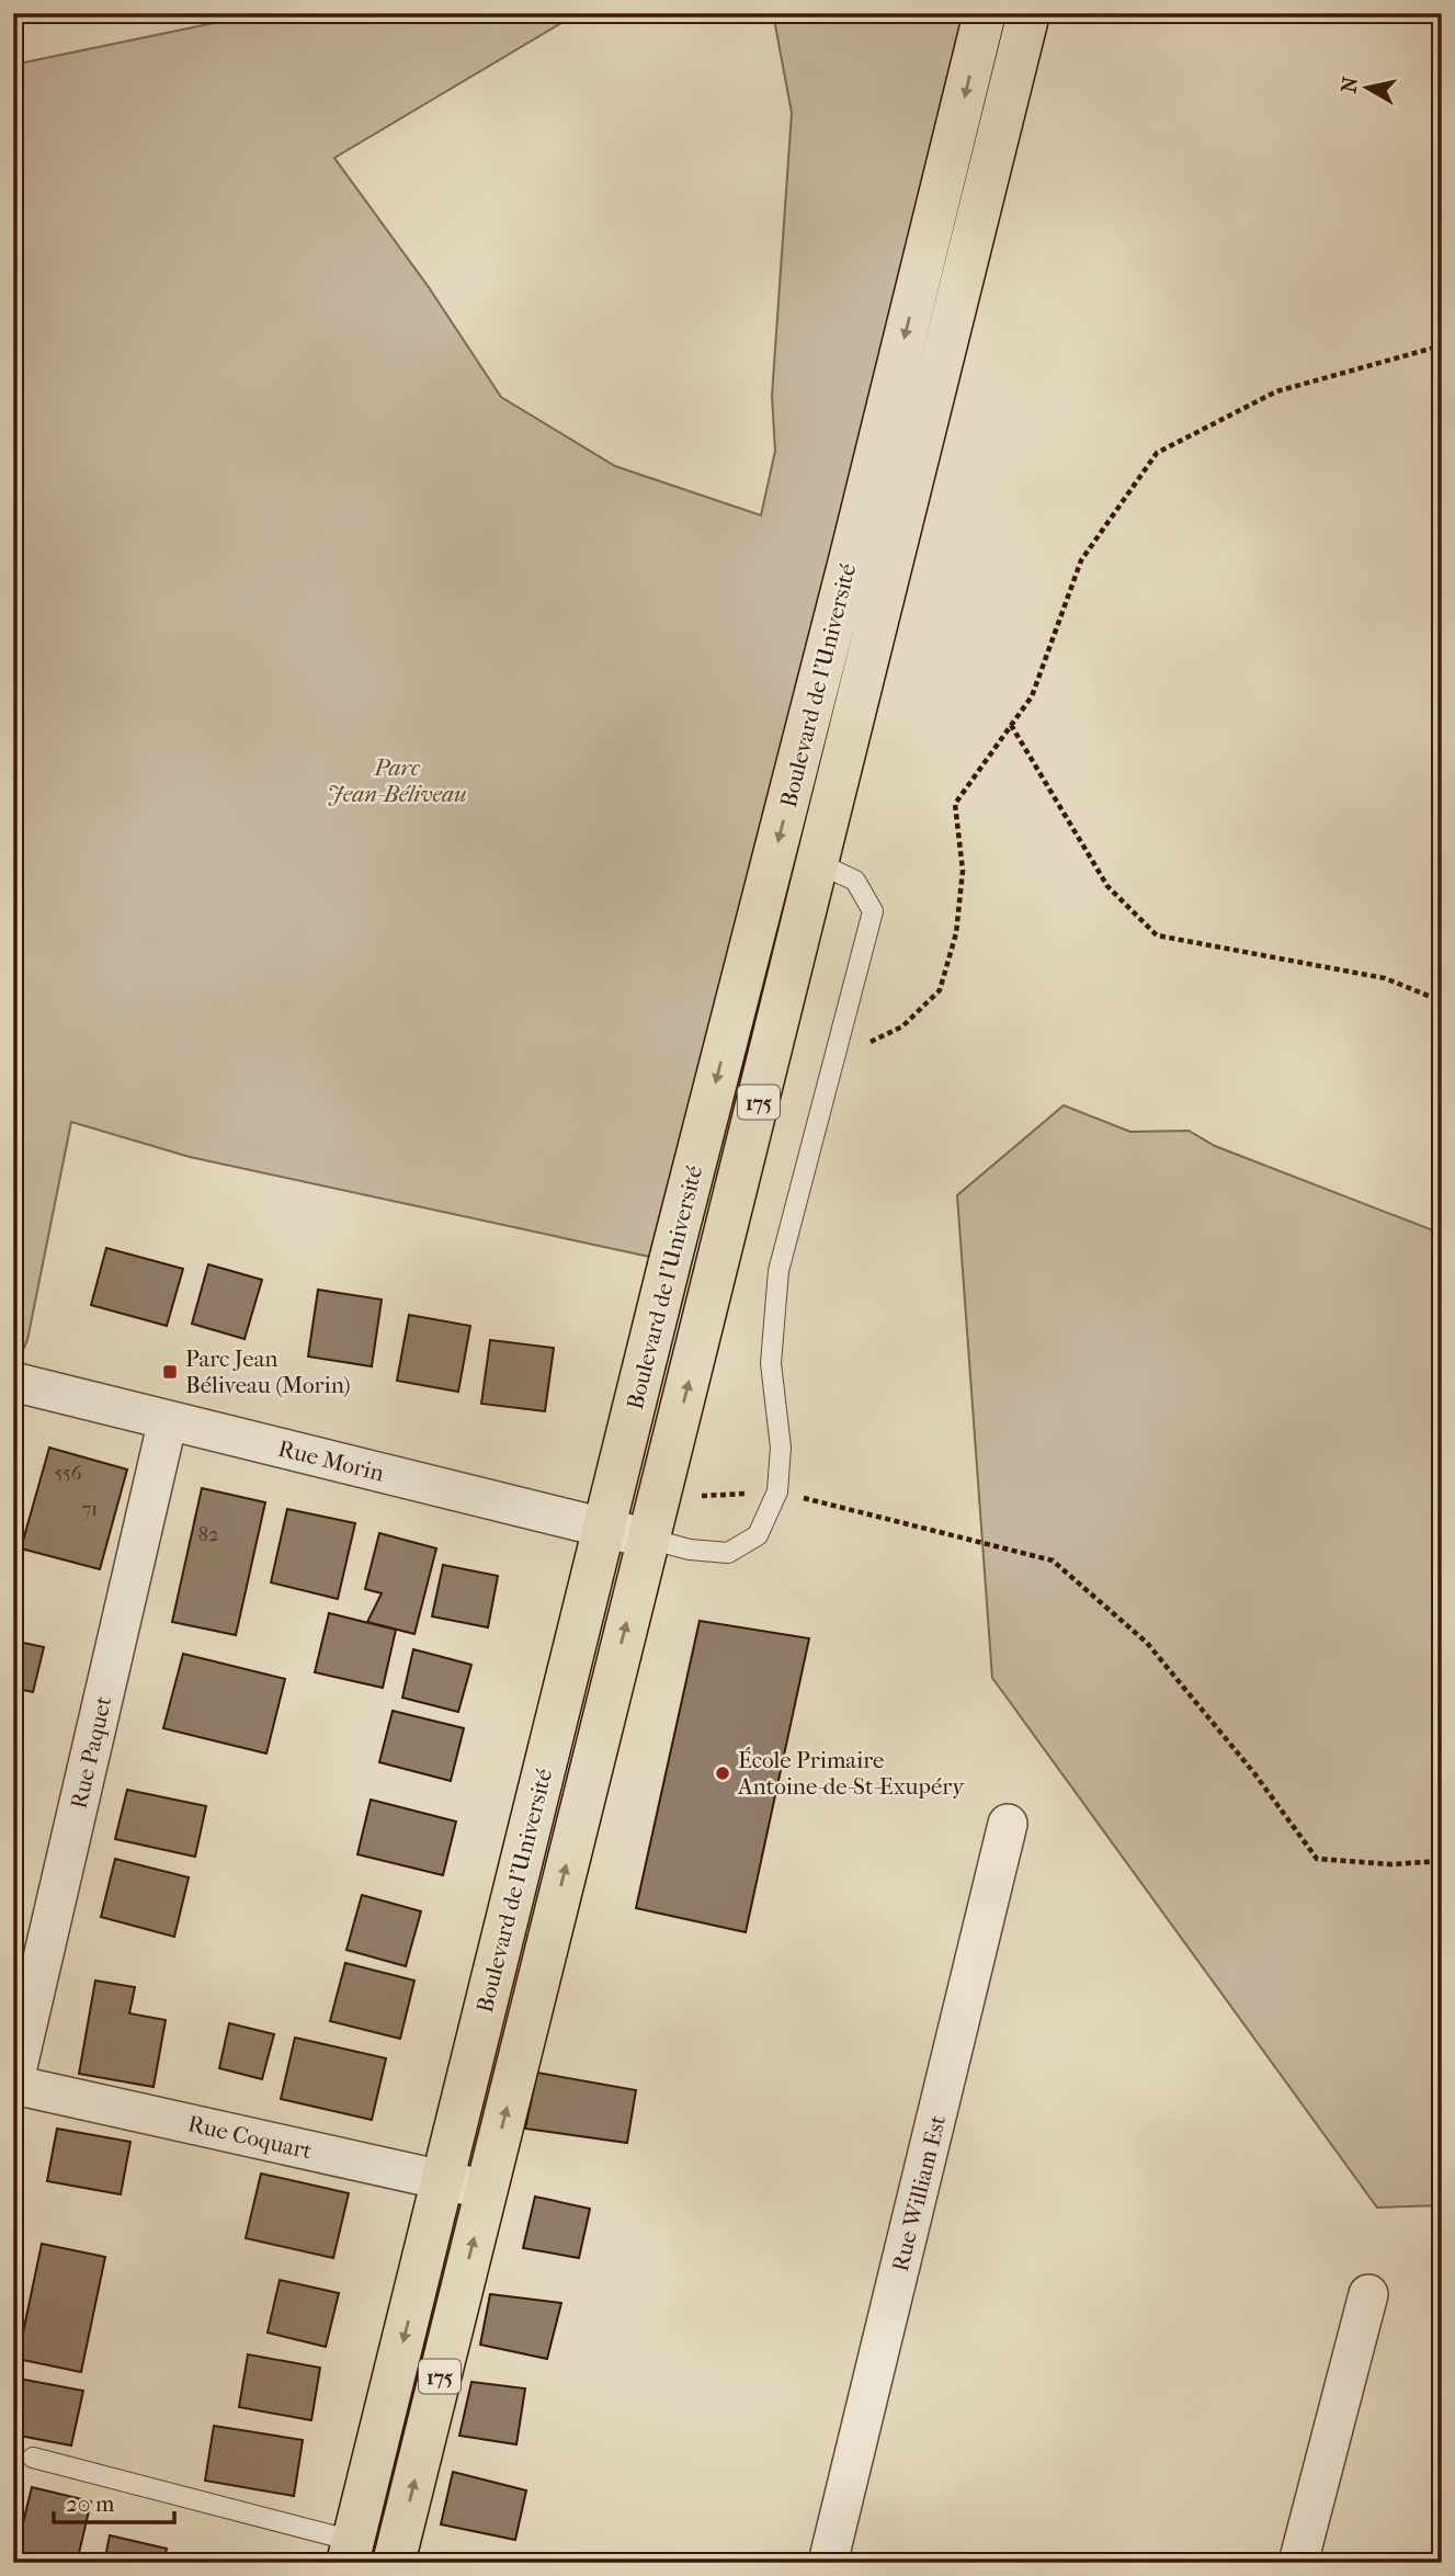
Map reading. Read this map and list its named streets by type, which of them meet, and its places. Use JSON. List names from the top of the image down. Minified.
{"streets":{"main road":["Boulevard de l'Université","175"],"street":["Rue Morin","Rue Paquet","Rue Coquart","Rue William Est"]},"crossings":[["Boulevard de l'Université","Rue Morin"],["Boulevard de l'Université","Rue Coquart"],["Rue Morin","Rue Paquet"],["Rue Paquet","Rue Coquart"]],"parks":["Parc Jean-Béliveau"],"places":{"transit":["Parc Jean Béliveau (Morin)"],"other":["École Primaire Antoine-de-St-Exupéry"]},"house_numbers":["556","71","82"],"scale_bar":"20 m","north":"left"}
